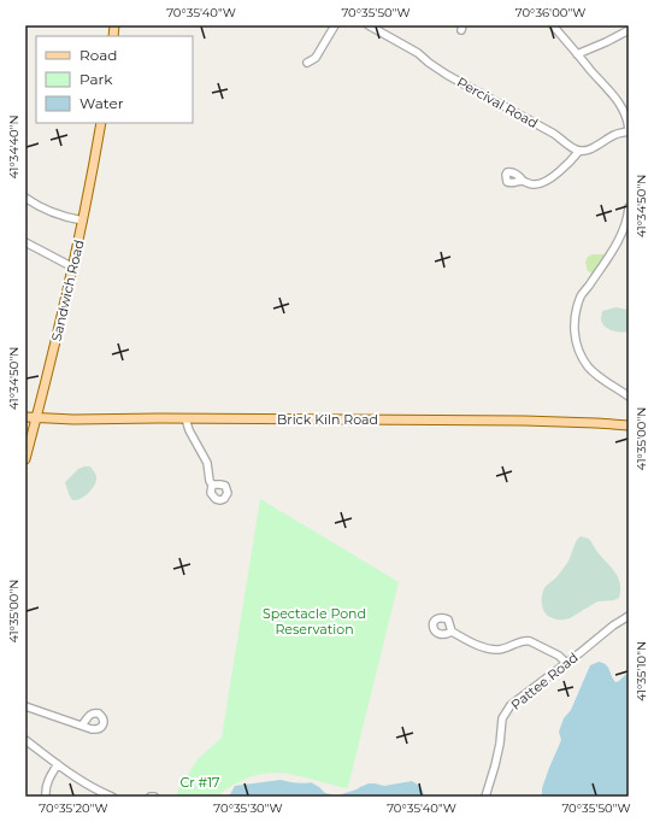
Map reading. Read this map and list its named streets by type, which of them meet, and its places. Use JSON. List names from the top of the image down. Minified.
{"streets":{"main road":["Sandwich Road","Brick Kiln Road"],"street":["Percival Road","Pattee Road"]},"crossings":[["Sandwich Road","Brick Kiln Road"]],"parks":["Spectacle Pond Reservation","Cr #17"],"legend":["Road","Park","Water"],"coordinates":["70°35'40\"W","70°35'50\"W","70°36'00\"W","41°34'40\"N","41°34'50\"N","41°35'00\"N","41°35'10\"N","70°35'20\"W","70°35'30\"W"]}
